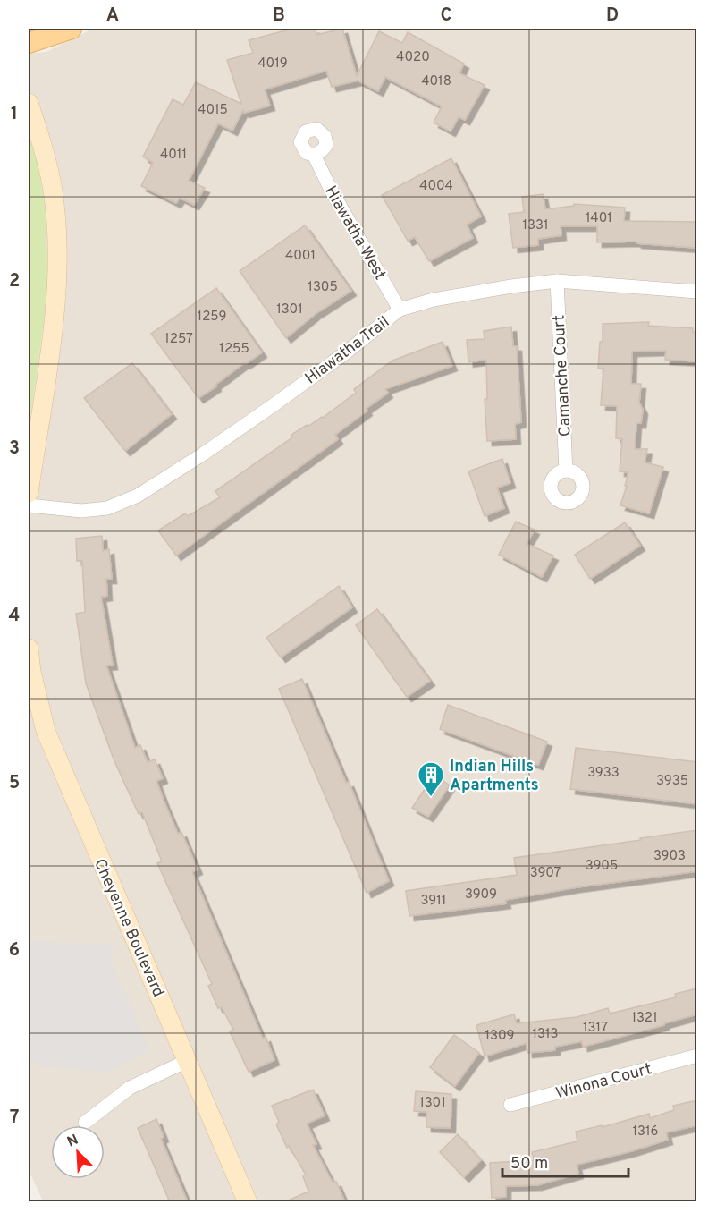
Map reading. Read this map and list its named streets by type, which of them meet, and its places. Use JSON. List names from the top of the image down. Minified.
{"streets":{"street":["Hiawatha West","Hiawatha Trail","Camanche Court","Cheyenne Boulevard","Winona Court"]},"crossings":[["Hiawatha West","Hiawatha Trail"],["Hiawatha Trail","Camanche Court"]],"places":{"building":["Indian Hills Apartments"]},"house_numbers":["4020","4019","4018","4015","4011","4004","1401","1331","4001","1305","1301","1259","1257","1255","3933","3935","3903","3905","3907","3909","3911","1321","1317","1313","1309","1301","1316"],"scale_bar":"50 m","north":"top left","grid":{"columns":["A","B","C","D"],"rows":["1","2","3","4","5","6","7"]}}
